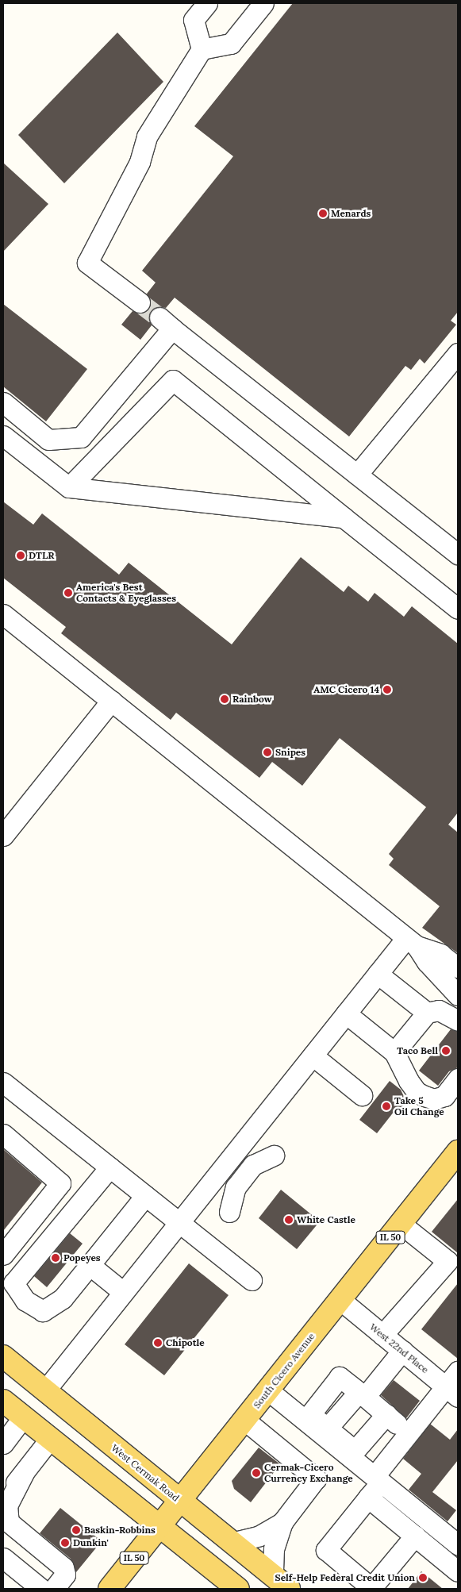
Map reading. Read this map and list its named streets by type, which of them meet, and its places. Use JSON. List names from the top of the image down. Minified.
{"streets":{"main road":["IL 50","South Cicero Avenue","West Cermak Road"],"street":["West 22nd Place"]},"crossings":[["West 22nd Place","South Cicero Avenue"],["South Cicero Avenue","West Cermak Road"]],"places":["Menards","DTLR","America's Best Contacts & Eyeglasses","AMC Cicero 14","Rainbow","Snipes","Taco Bell","Take 5 Oil Change","White Castle","Popeyes","Chipotle","Cermak-Cicero Currency Exchange","Baskin-Robbins","Dunkin'","Self-Help Federal Credit Union"]}
